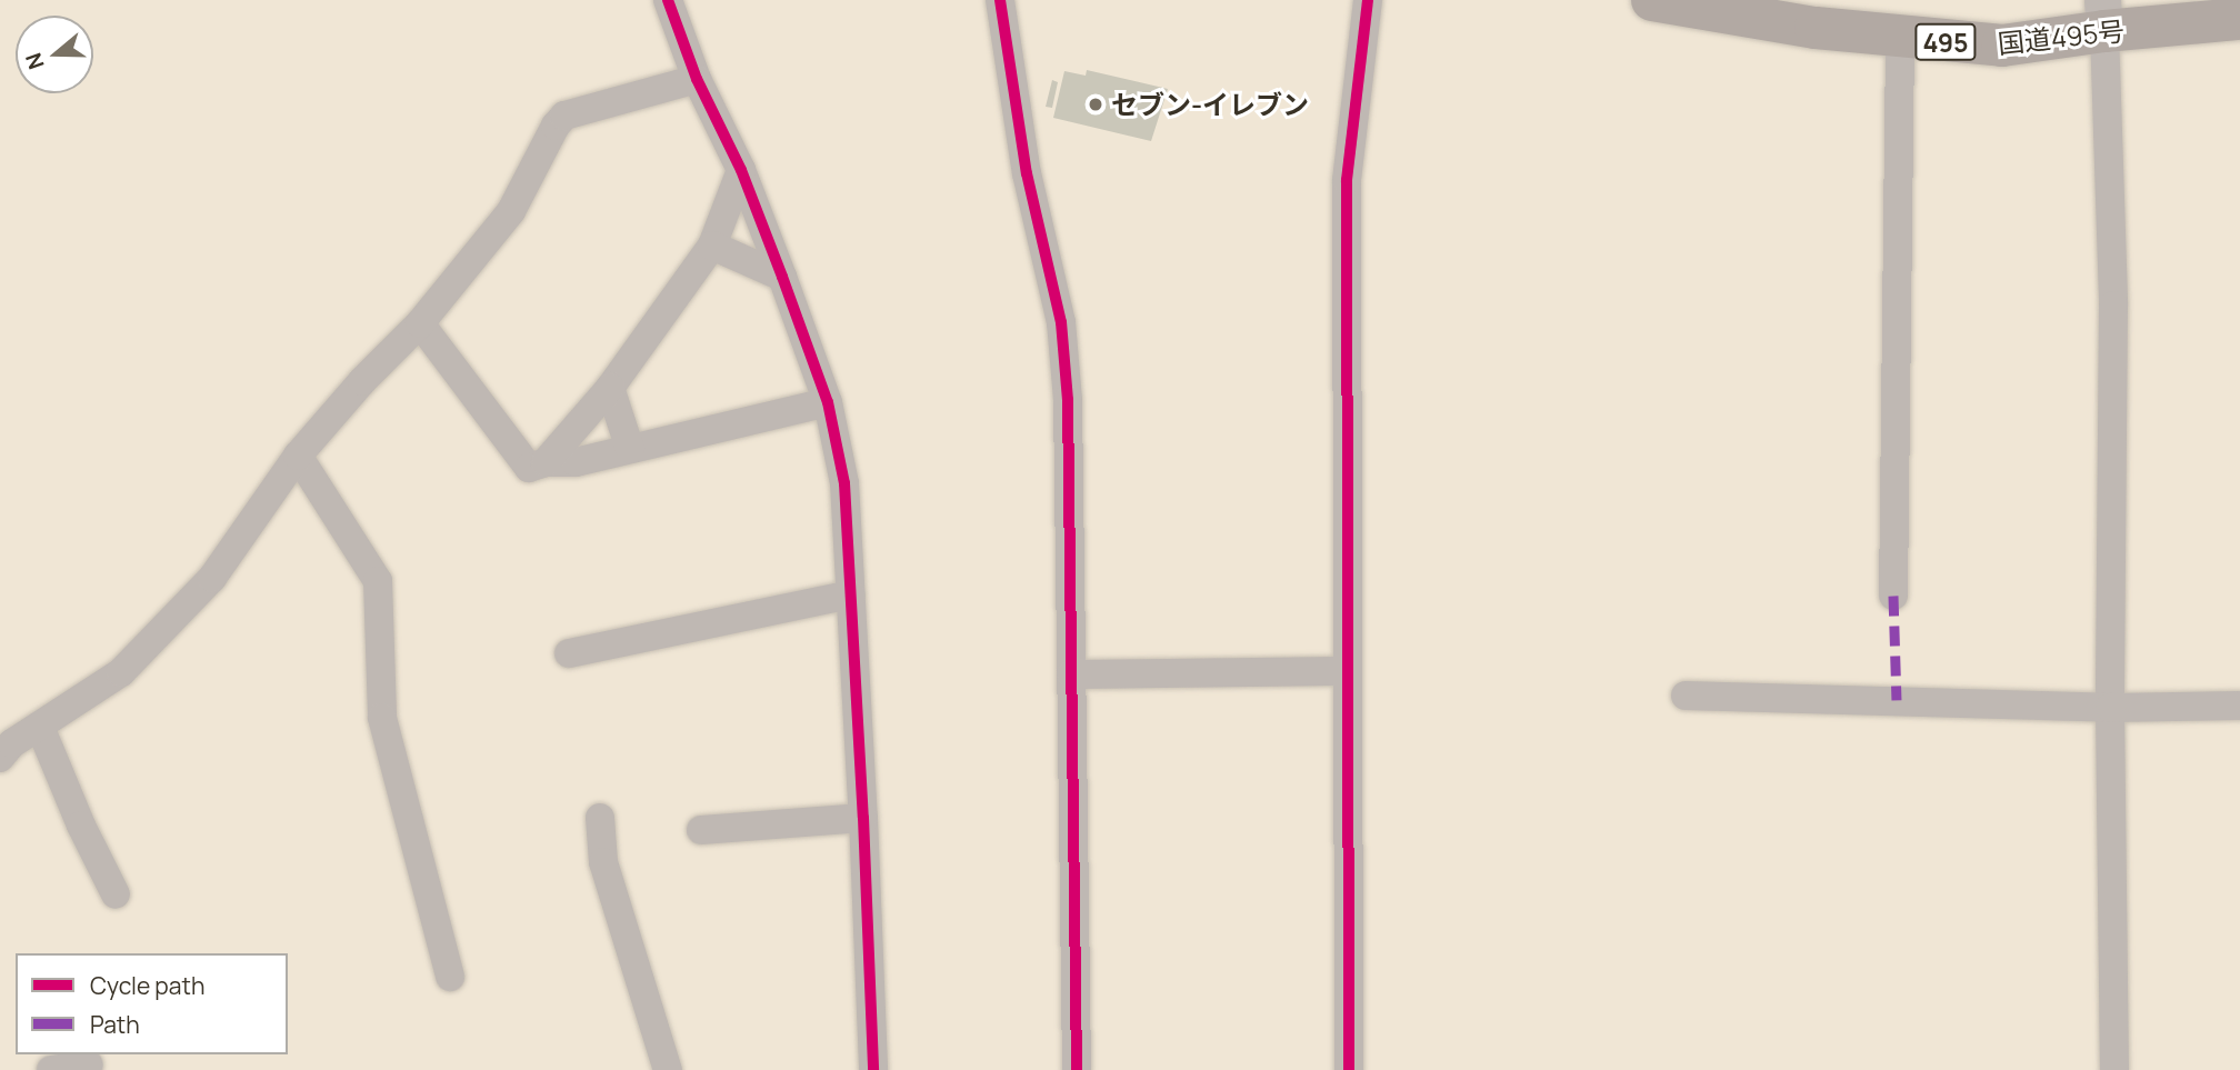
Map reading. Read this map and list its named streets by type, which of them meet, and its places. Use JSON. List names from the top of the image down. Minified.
{"streets":{"highway":["国道495号","495"]},"places":["セブン-イレブン"],"legend":["Cycle path","Path"],"north":"left"}
